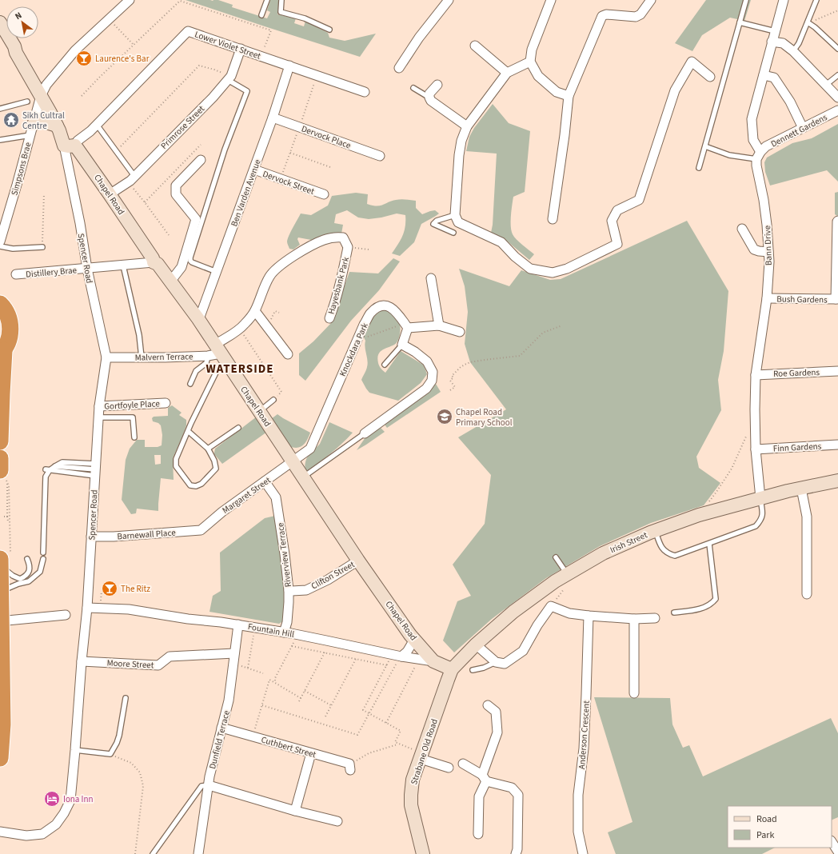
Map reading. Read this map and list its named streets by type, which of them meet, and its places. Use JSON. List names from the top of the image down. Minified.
{"streets":{"main road":["Chapel Road","Irish Street","Fountain Hill","Strabane Old Road"],"street":["Lower Violet Street","Primrose Street","Dennett Gardens","Dervock Place","Simpsons Brae","Dervock Street","Ben Varden Avenue","Bann Drive","Spencer Road","Distillery Brae","Hayesbank Park","Bush Gardens","Knockdara Park","Malvern Terrace","Roe Gardens","Gortfoyle Place","Finn Gardens","Margaret Street","Barnewall Place","Riverview Terrace","Clifton Street","Moore Street","Anderson Crescent","Dunfield Terrace","Cuthbert Street"]},"crossings":[["Lower Violet Street","Primrose Street"],["Lower Violet Street","Ben Varden Avenue"],["Lower Violet Street","Chapel Road"],["Lower Violet Street","Spencer Road"],["Primrose Street","Chapel Road"],["Dennett Gardens","Bann Drive"],["Dervock Place","Ben Varden Avenue"],["Simpsons Brae","Chapel Road"],["Dervock Street","Ben Varden Avenue"],["Ben Varden Avenue","Chapel Road"],["Chapel Road","Spencer Road"],["Chapel Road","Distillery Brae"],["Chapel Road","Hayesbank Park"],["Chapel Road","Knockdara Park"],["Chapel Road","Malvern Terrace"],["Chapel Road","Margaret Street"],["Chapel Road","Clifton Street"],["Chapel Road","Fountain Hill"],["Bann Drive","Bush Gardens"],["Bann Drive","Roe Gardens"],["Bann Drive","Finn Gardens"],["Bann Drive","Irish Street"],["Spencer Road","Distillery Brae"],["Spencer Road","Malvern Terrace"],["Spencer Road","Gortfoyle Place"],["Spencer Road","Barnewall Place"],["Spencer Road","Fountain Hill"],["Spencer Road","Moore Street"],["Hayesbank Park","Malvern Terrace"],["Knockdara Park","Margaret Street"],["Margaret Street","Barnewall Place"],["Margaret Street","Riverview Terrace"],["Irish Street","Fountain Hill"],["Irish Street","Strabane Old Road"],["Riverview Terrace","Clifton Street"],["Riverview Terrace","Fountain Hill"],["Fountain Hill","Dunfield Terrace"],["Fountain Hill","Strabane Old Road"],["Moore Street","Dunfield Terrace"],["Dunfield Terrace","Cuthbert Street"]],"districts":["WATERSIDE"],"places":{"bar":["Laurence's Bar","The Ritz"],"temple":["Sikh Cultral Centre"],"school or university":["Chapel Road Primary School"],"hotel":["Iona Inn"]},"legend":["Road","Park"],"north":"top left"}
